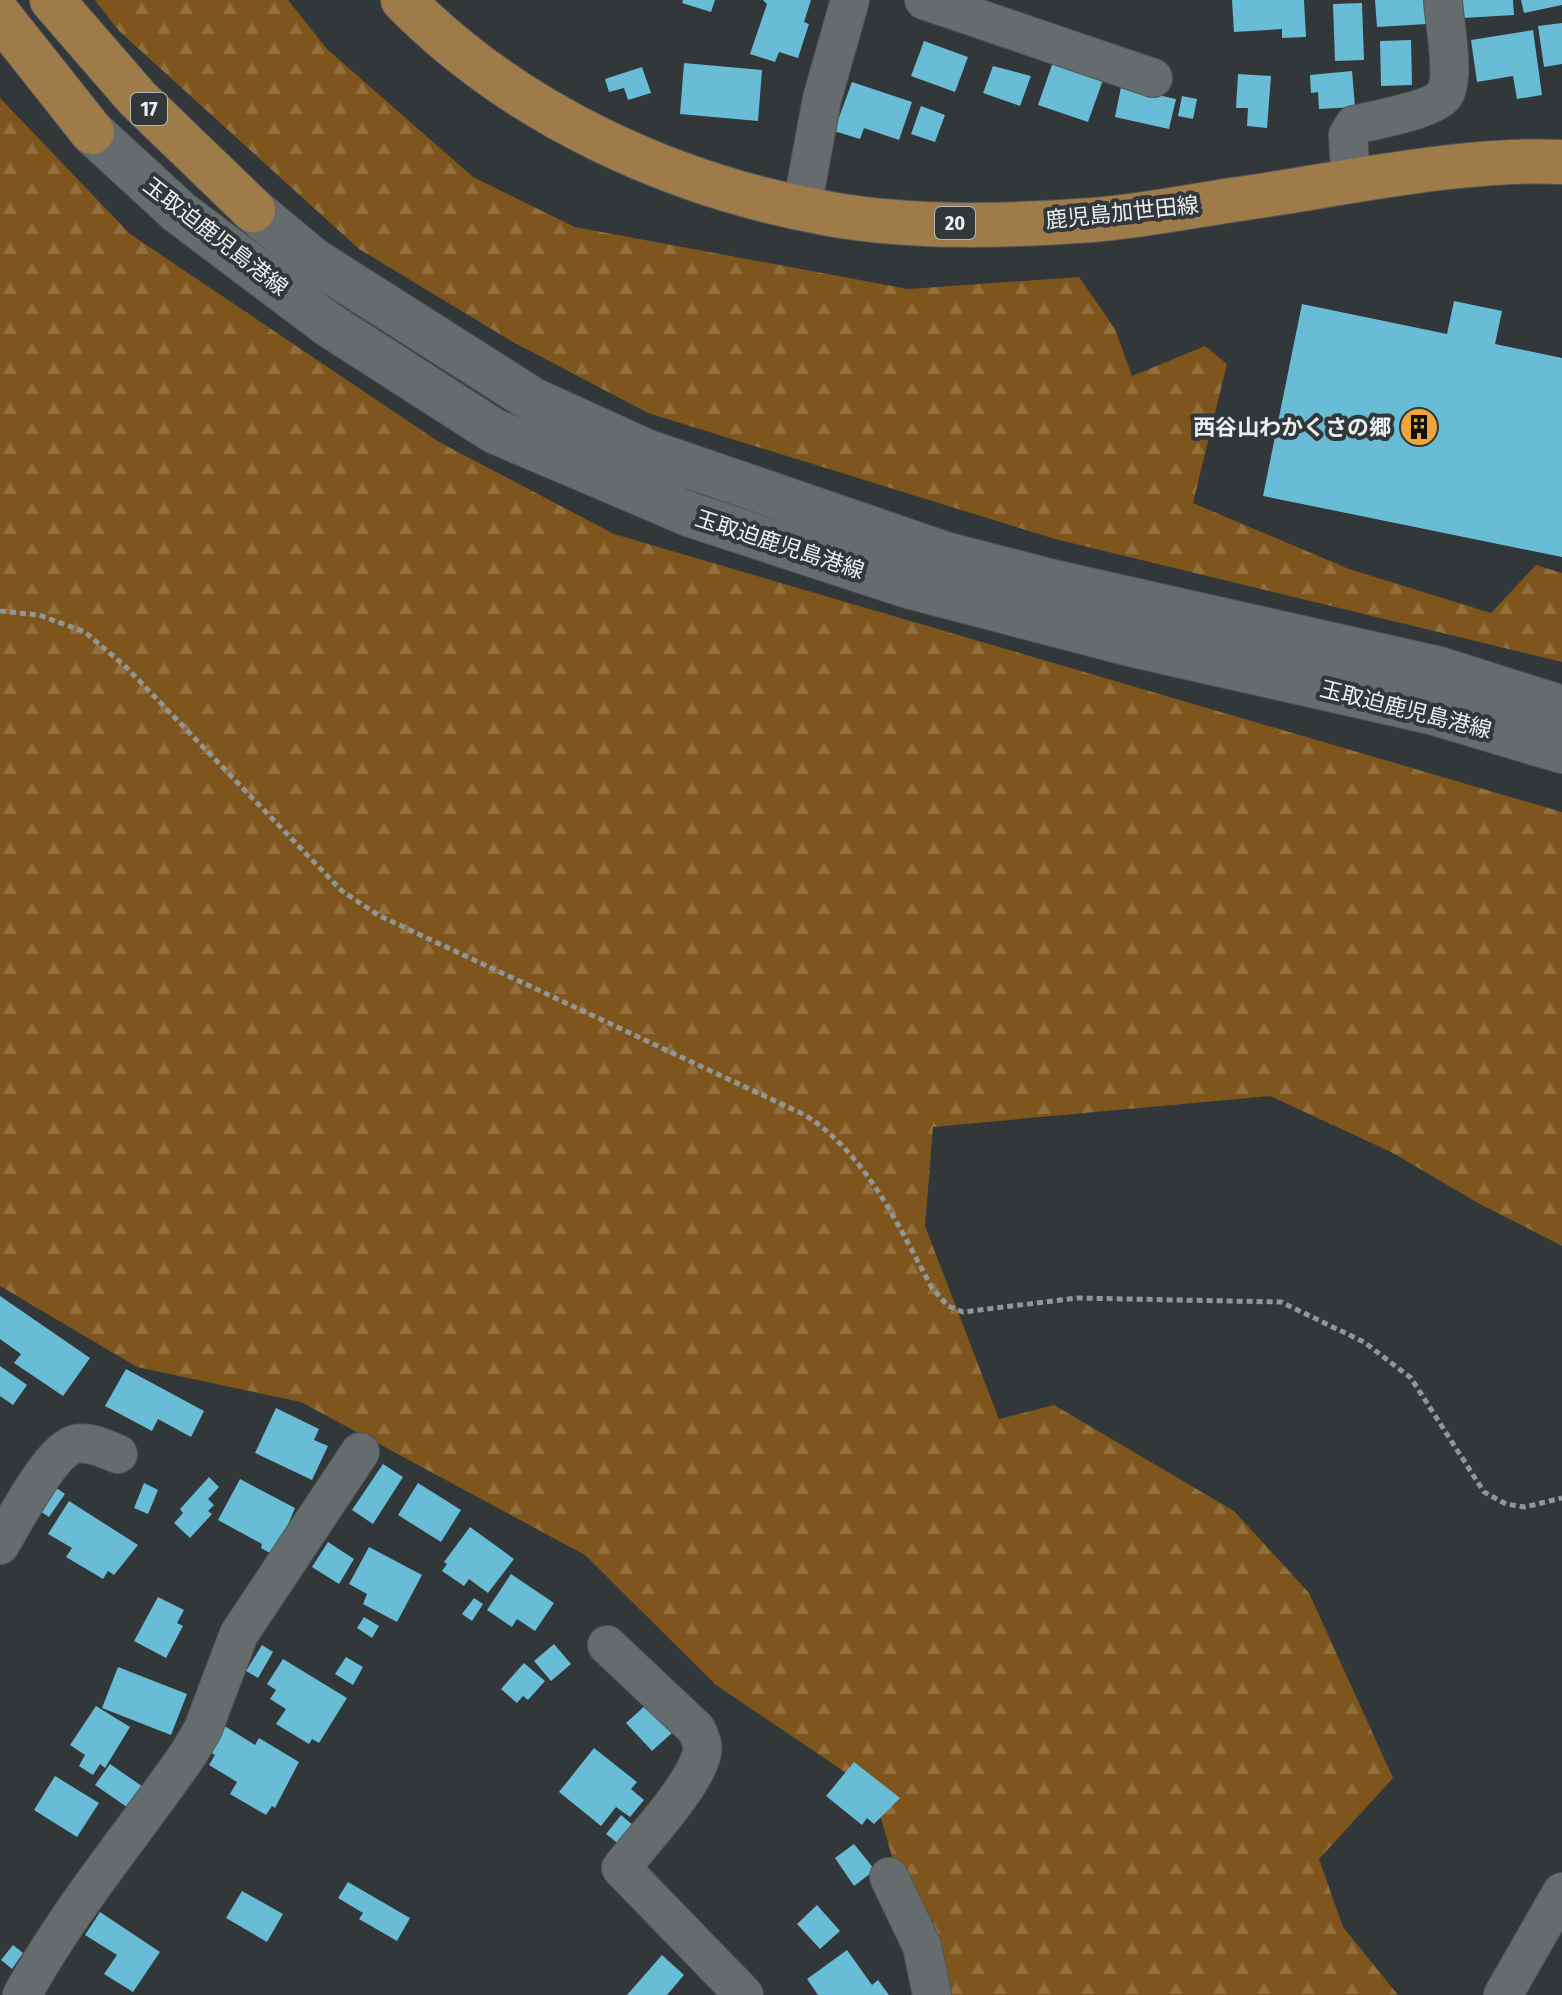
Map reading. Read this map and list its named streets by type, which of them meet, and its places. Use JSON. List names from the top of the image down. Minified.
{"streets":{"main road":["17","鹿児島加世田線","20","玉取迫鹿児島港線"]},"crossings":[["17","玉取迫鹿児島港線"]],"places":{"building":["西谷山わかくさの郷"]}}
